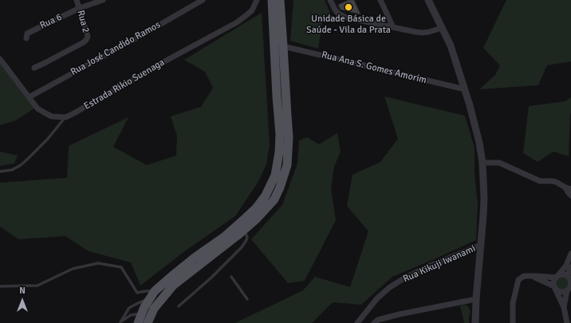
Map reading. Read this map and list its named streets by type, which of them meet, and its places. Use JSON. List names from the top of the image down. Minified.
{"streets":{"street":["Rua 6","Rua 2","Rua José Candido Ramos","Rua Ana S. Gomes Amorim","Estrada Rikio Suenaga","Rua Kikuji Iwanami"]},"crossings":[["Rua 6","Rua 2"]],"places":["Unidade Básica de Saúde - Vila da Prata"],"north":"top"}
